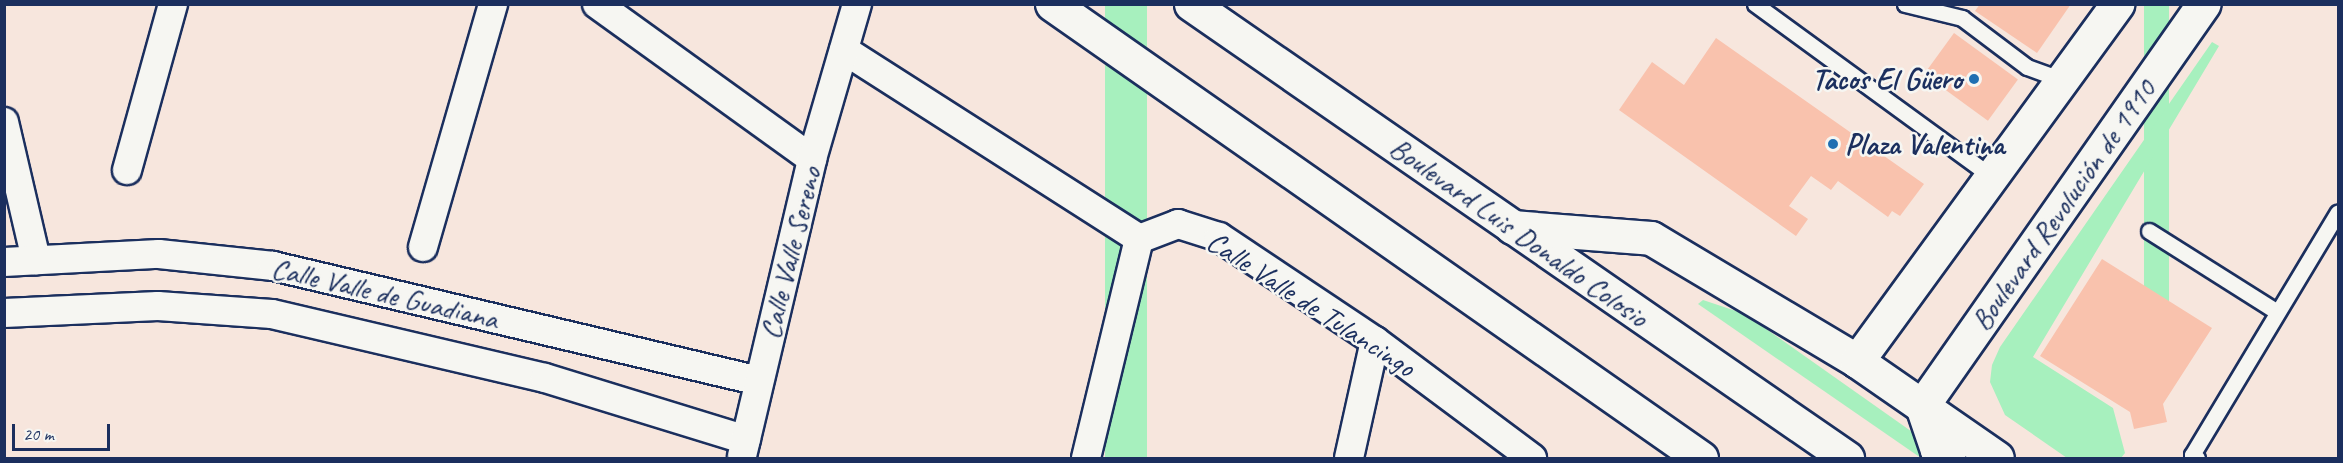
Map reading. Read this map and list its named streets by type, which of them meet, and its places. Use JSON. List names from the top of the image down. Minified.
{"streets":{"main road":["Boulevard Revolución de 1910","Boulevard Luis Donaldo Colosio"],"street":["Calle Valle Sereno","Calle Valle de Guadiana","Calle Valle de Tulancingo"]},"crossings":[["Calle Valle Sereno","Calle Valle de Guadiana"]],"places":["Tacos El Güero","Plaza Valentina"],"scale_bar":"20 m"}
